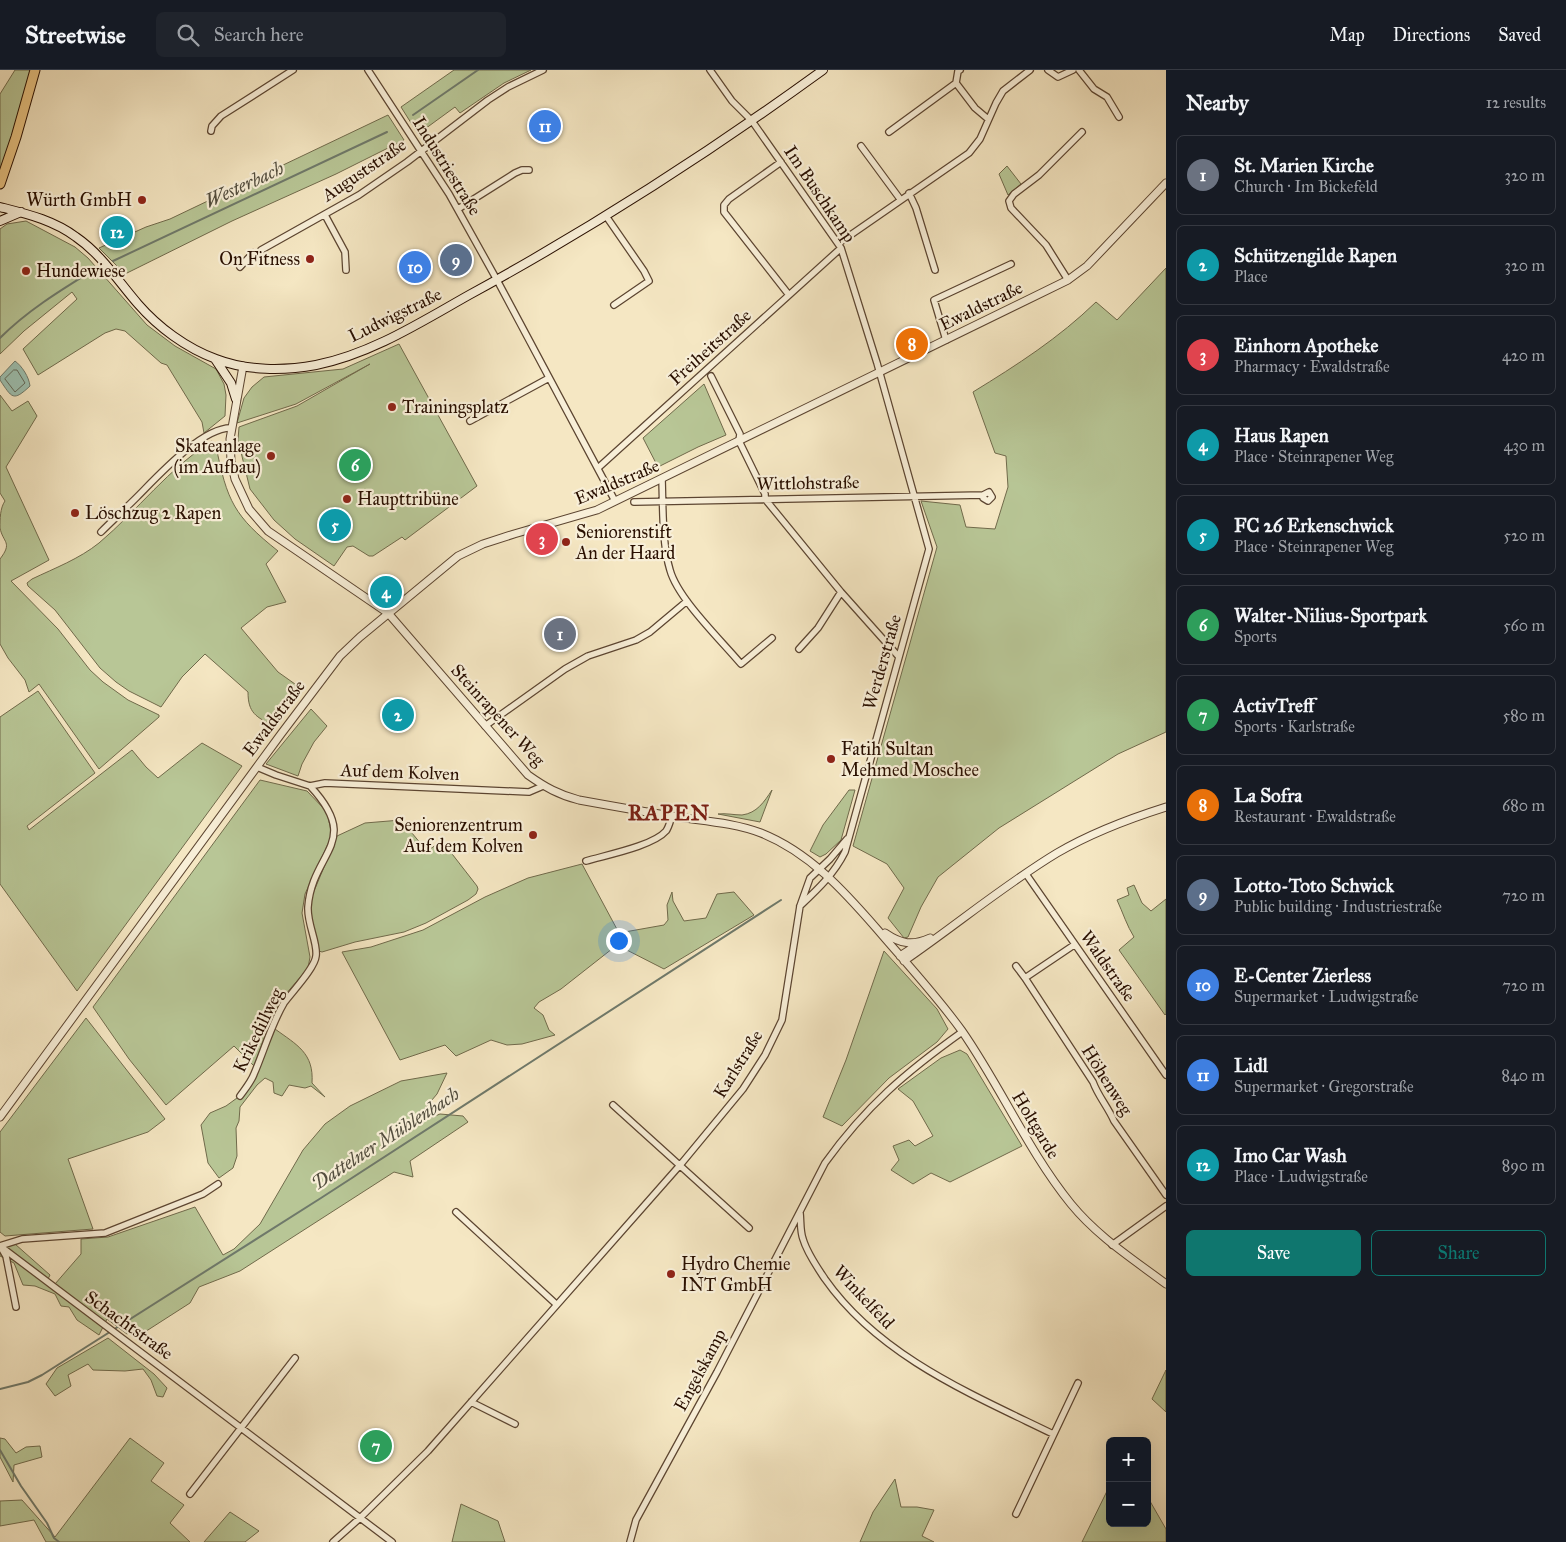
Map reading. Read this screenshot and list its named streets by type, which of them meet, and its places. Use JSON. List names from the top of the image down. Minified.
{"streets":{"main road":["Ludwigstraße"],"street":["Industriestraße","Auguststraße","Im Buschkamp","Ewaldstraße","Freiheitstraße","Wittlohstraße","Werderstraße","Steinrapener Weg","Auf dem Kolven","Waldstraße","Krikedillweg","Karlstraße","Höhenweg","Holtgarde","Winkelfeld","Schachtstraße","Engelskamp"]},"crossings":[["Industriestraße","Auguststraße"],["Industriestraße","Ewaldstraße"],["Industriestraße","Ludwigstraße"],["Industriestraße","Freiheitstraße"],["Im Buschkamp","Ewaldstraße"],["Im Buschkamp","Ludwigstraße"],["Im Buschkamp","Freiheitstraße"],["Im Buschkamp","Wittlohstraße"],["Im Buschkamp","Werderstraße"],["Ewaldstraße","Steinrapener Weg"],["Ewaldstraße","Auf dem Kolven"],["Ludwigstraße","Steinrapener Weg"],["Wittlohstraße","Werderstraße"],["Werderstraße","Steinrapener Weg"],["Werderstraße","Karlstraße"],["Steinrapener Weg","Auf dem Kolven"],["Steinrapener Weg","Karlstraße"],["Steinrapener Weg","Holtgarde"],["Auf dem Kolven","Krikedillweg"],["Karlstraße","Schachtstraße"],["Winkelfeld","Engelskamp"]],"districts":["RAPEN"],"water":["Westerbach","Dattelner Mühlenbach"],"places":["Würth GmbH","On Fitness","Hundewiese","Trainingsplatz","Skateanlage (im Aufbau)","Haupttribüne","Löschzug 2 Rapen","Seniorenstift An der Haard","Fatih Sultan Mehmed Moschee","Seniorenzentrum Auf dem Kolven","Hydro Chemie INT GmbH"],"page":{"header":"Streetwise","search":"Search here","nav":["Map","Directions","Saved"],"heading":["Nearby","12 results"],"pins":["11","12","9","10","8","6","5","3","4","1","2","7"],"list":[{"mark":"1","name":"St. Marien Kirche","note":"Church · Im Bickefeld","value":"320 m"},{"mark":"2","name":"Schützengilde Rapen","note":"Place","value":"320 m"},{"mark":"3","name":"Einhorn Apotheke","note":"Pharmacy · Ewaldstraße","value":"420 m"},{"mark":"4","name":"Haus Rapen","note":"Place · Steinrapener Weg","value":"430 m"},{"mark":"5","name":"FC 26 Erkenschwick","note":"Place · Steinrapener Weg","value":"520 m"},{"mark":"6","name":"Walter-Nilius-Sportpark","note":"Sports","value":"560 m"},{"mark":"7","name":"ActivTreff","note":"Sports · Karlstraße","value":"580 m"},{"mark":"8","name":"La Sofra","note":"Restaurant · Ewaldstraße","value":"680 m"},{"mark":"9","name":"Lotto-Toto Schwick","note":"Public building · Industriestraße","value":"720 m"},{"mark":"10","name":"E-Center Zierless","note":"Supermarket · Ludwigstraße","value":"720 m"},{"mark":"11","name":"Lidl","note":"Supermarket · Gregorstraße","value":"840 m"},{"mark":"12","name":"Imo Car Wash","note":"Place · Ludwigstraße","value":"890 m"}],"buttons":["Save","Share"],"map_buttons":["+","−"]}}
